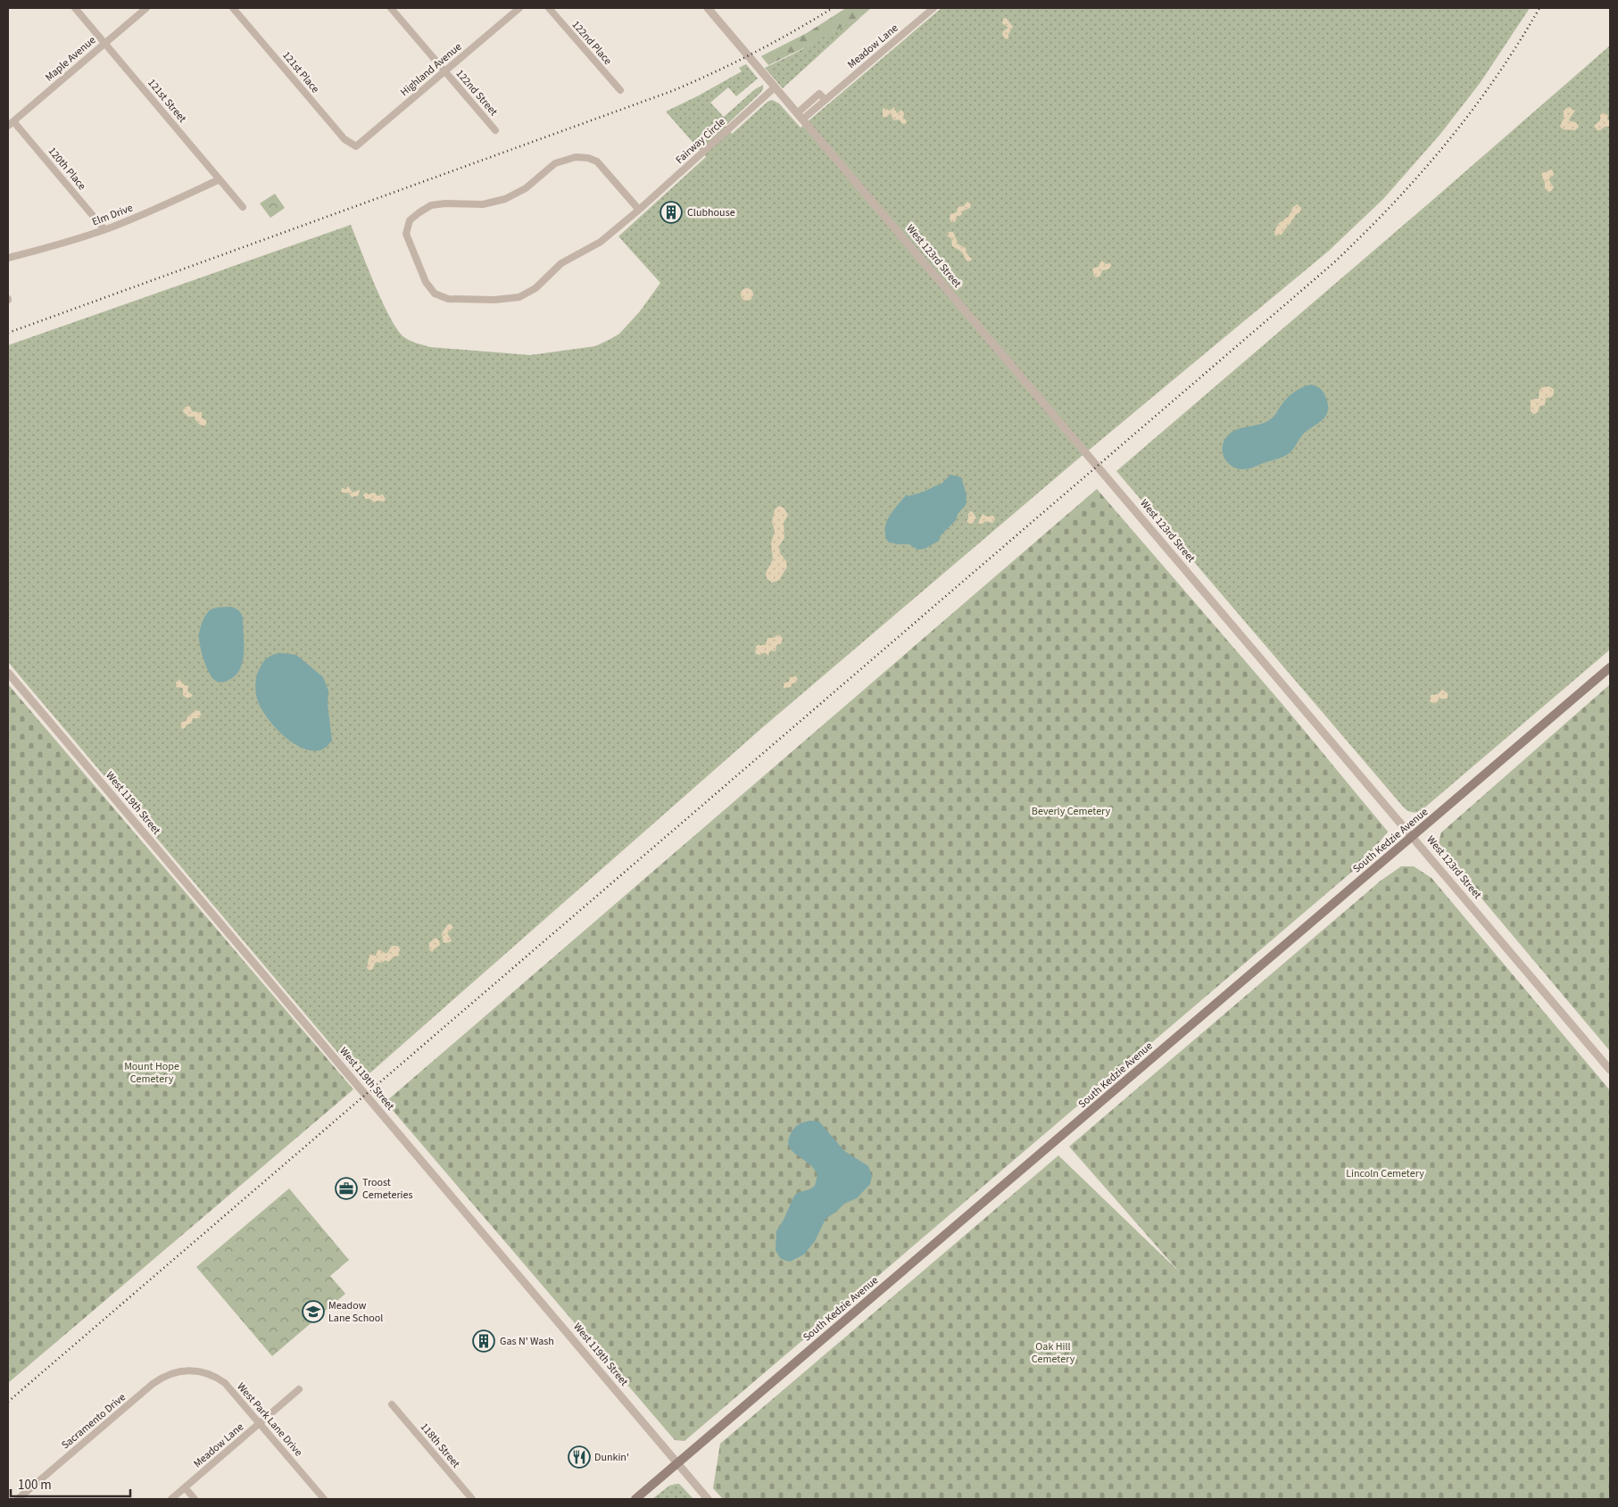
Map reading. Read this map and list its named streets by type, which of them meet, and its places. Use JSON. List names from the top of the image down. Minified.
{"streets":{"main road":["South Kedzie Avenue"],"street":["122nd Place","Meadow Lane","Maple Avenue","Highland Avenue","121st Place","122nd Street","121st Street","Fairway Circle","120th Place","Elm Drive","West 123rd Street","West 119th Street","West Park Lane Drive","Sacramento Drive","118th Street"]},"crossings":[["Meadow Lane","West 123rd Street"],["Meadow Lane","West Park Lane Drive"],["Maple Avenue","121st Street"],["Maple Avenue","120th Place"],["Highland Avenue","121st Place"],["Highland Avenue","122nd Street"],["121st Street","Elm Drive"],["Fairway Circle","West 123rd Street"],["120th Place","Elm Drive"],["West 123rd Street","South Kedzie Avenue"],["West 119th Street","South Kedzie Avenue"],["West Park Lane Drive","Sacramento Drive"]],"parks":["Beverly Cemetery","Mount Hope Cemetery","Lincoln Cemetery","Oak Hill Cemetery"],"places":{"building":["Clubhouse","Gas N' Wash"],"office":["Troost Cemeteries"],"school or university":["Meadow Lane School"],"restaurant":["Dunkin'"]},"scale_bar":"100 m"}
